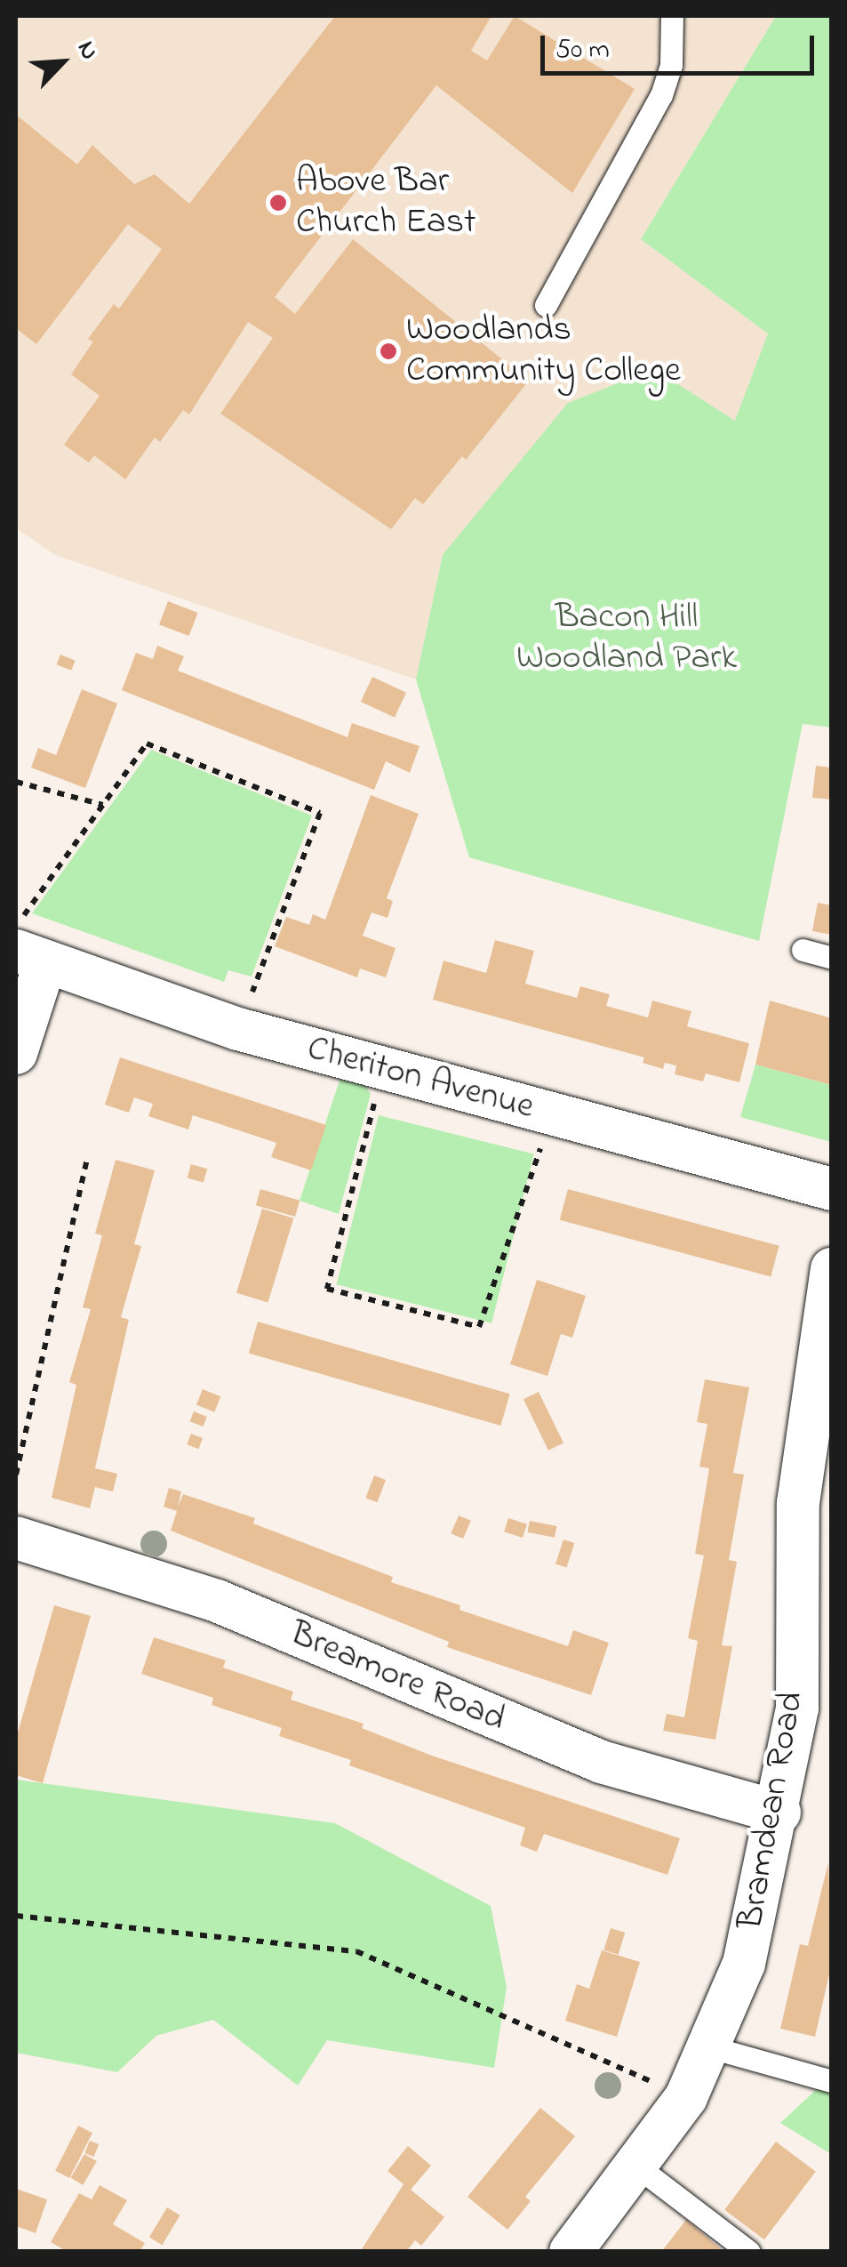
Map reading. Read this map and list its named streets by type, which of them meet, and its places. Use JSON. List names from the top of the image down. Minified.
{"streets":{"street":["Cheriton Avenue","Breamore Road","Bramdean Road"]},"crossings":[["Breamore Road","Bramdean Road"]],"parks":["Bacon Hill Woodland Park"],"places":["Above Bar Church East","Woodlands Community College"],"scale_bar":"50 m","north":"top right"}
